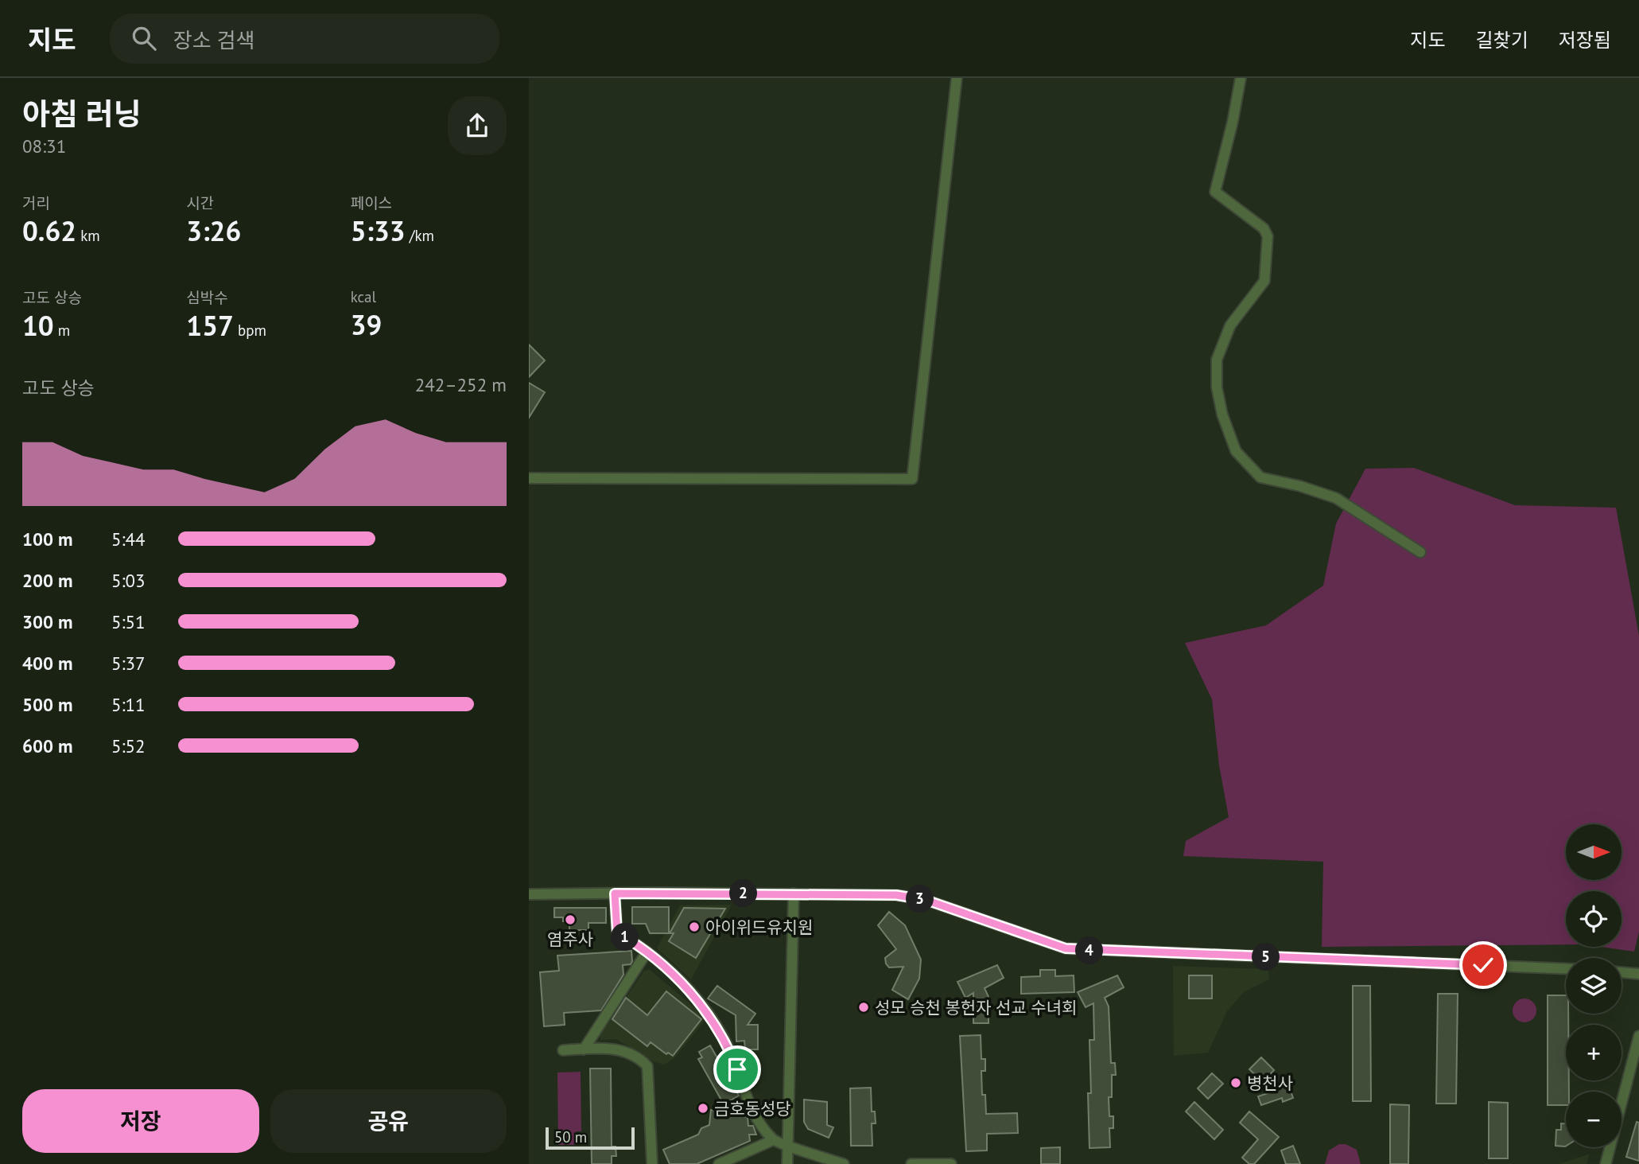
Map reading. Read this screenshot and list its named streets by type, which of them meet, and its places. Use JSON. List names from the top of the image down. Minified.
{"places":["염주사","아이위드유치원","성모 승천 봉헌자 선교 수녀회","병천사","금호동성당"],"scale_bar":"50 m","north":"right","page":{"header":"지도","search":"장소 검색","nav":["지도","길찾기","저장됨"],"heading":["아침 러닝","08:31"],"stats":[["거리","0.62 km"],["시간","3:26"],["페이스","5:33 /km"],["고도 상승","10 m"],["심박수","157 bpm"],["kcal","39"]],"chart":["고도 상승","242–252 m"],"list":[{"name":"100 m","note":"5:44"},{"name":"200 m","note":"5:03"},{"name":"300 m","note":"5:51"},{"name":"400 m","note":"5:37"},{"name":"500 m","note":"5:11"},{"name":"600 m","note":"5:52"}],"map_buttons":["+","−"],"pins":["2","3","1","4","5"],"buttons":["저장","공유"],"scale":"50 m"}}
